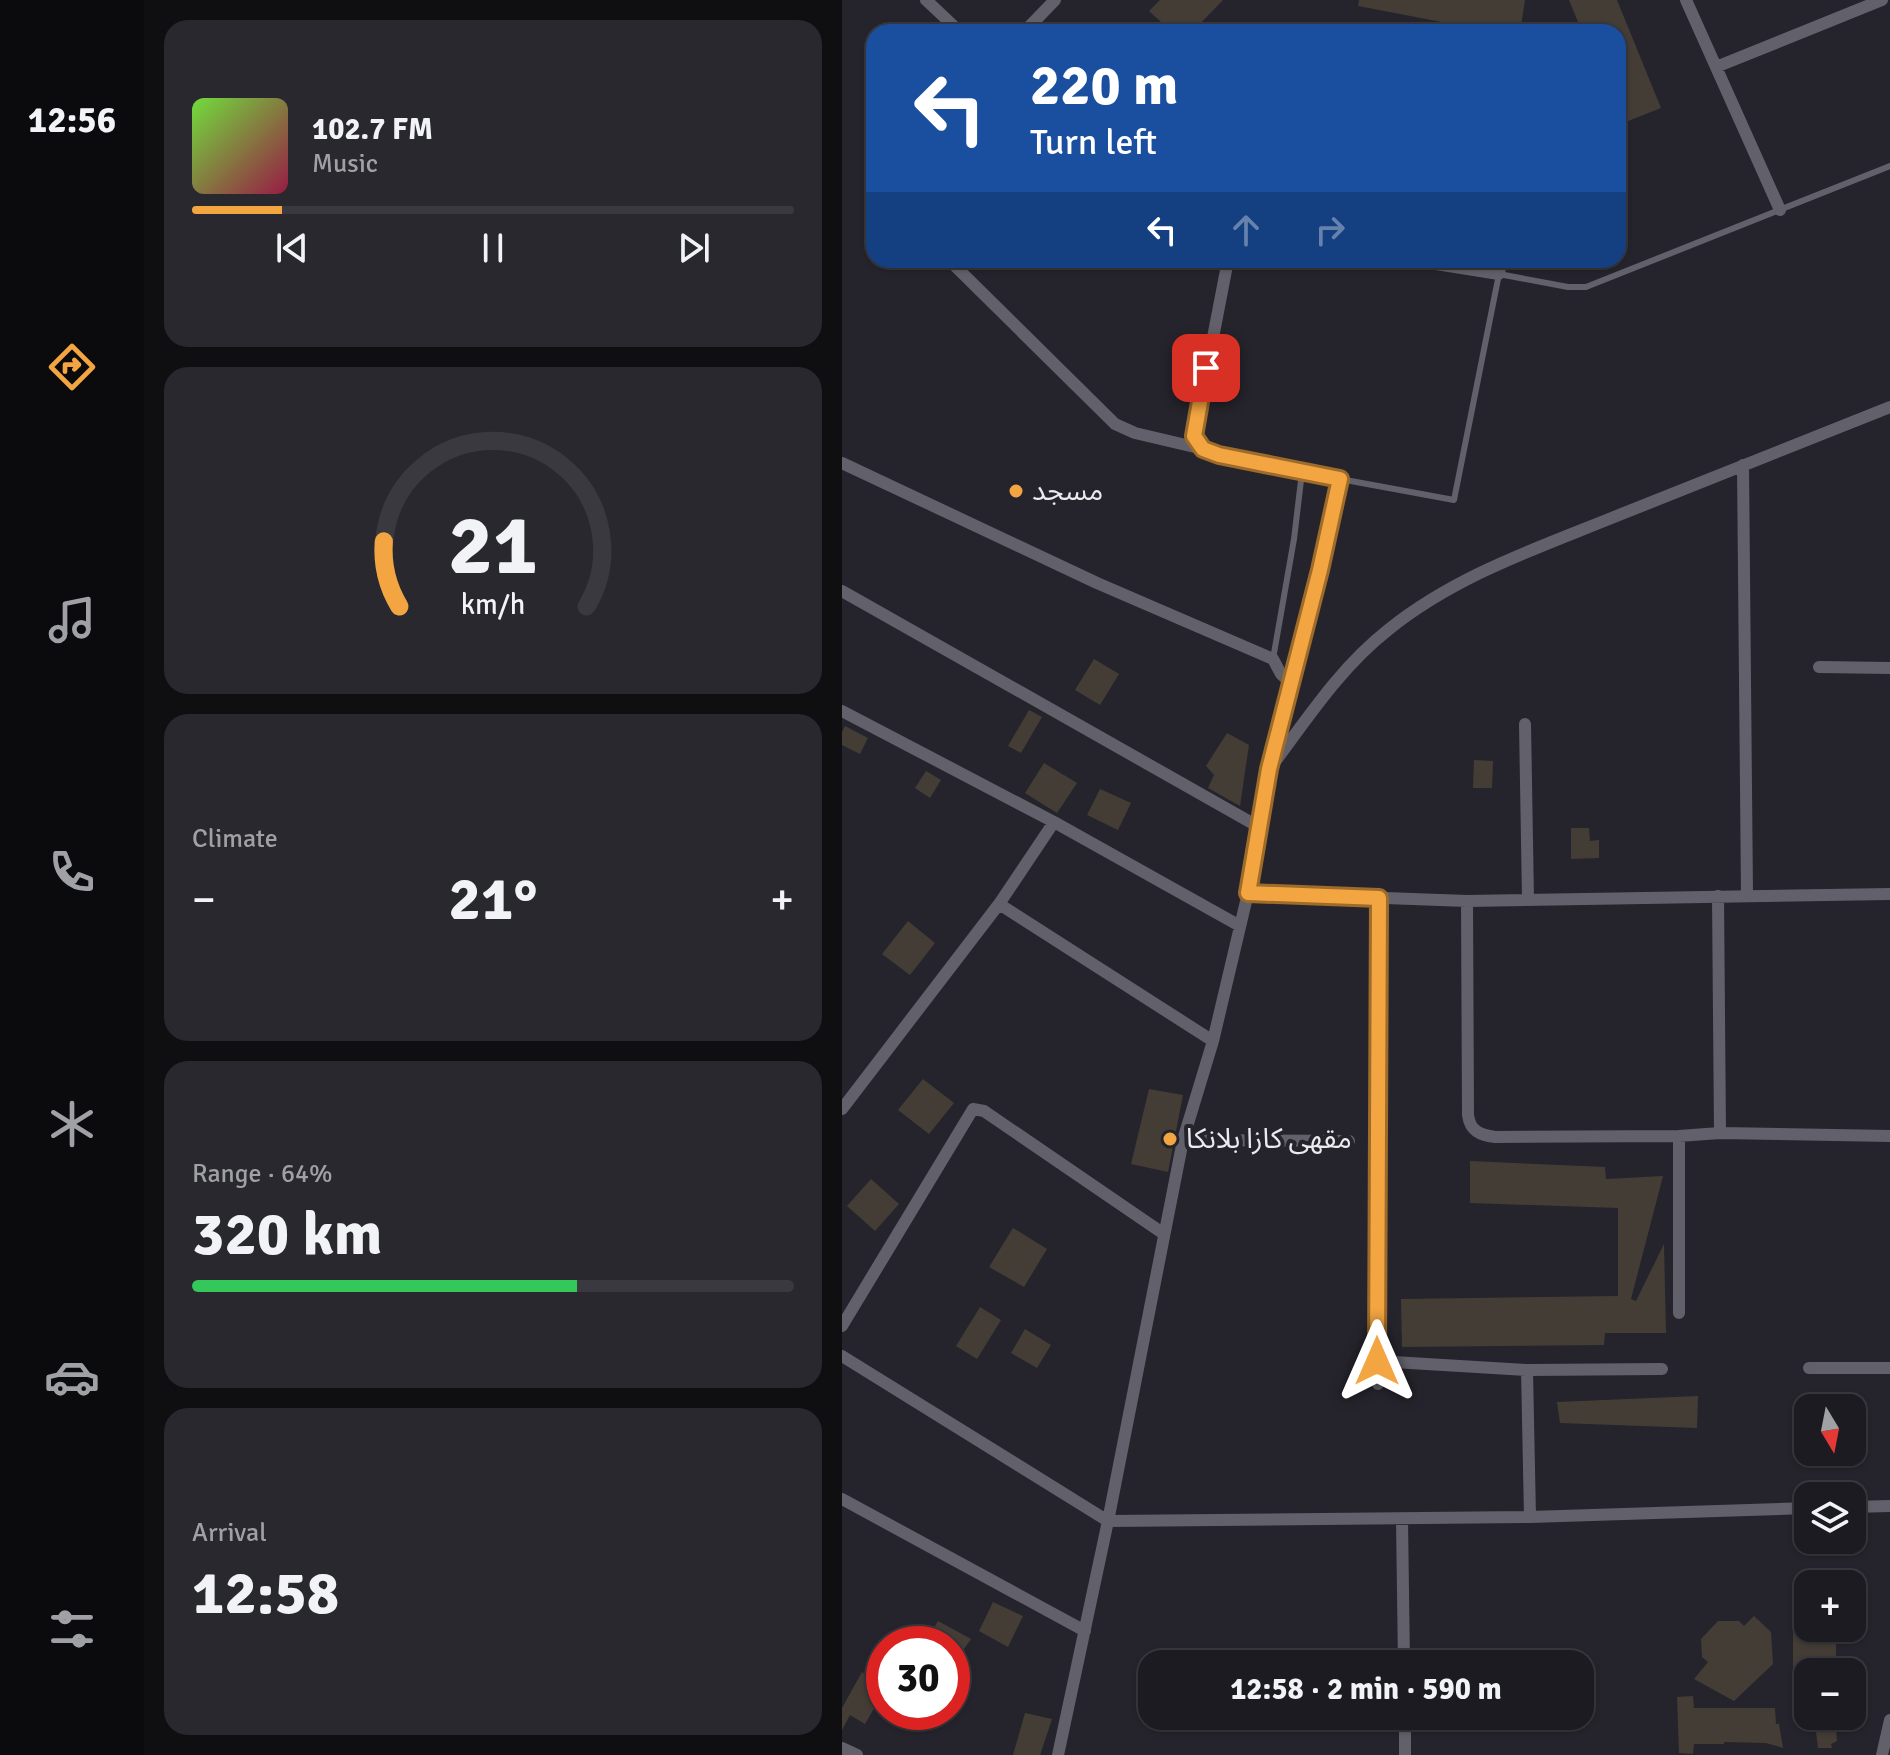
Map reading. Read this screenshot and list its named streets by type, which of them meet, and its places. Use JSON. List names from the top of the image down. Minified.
{"places":["مسجد","مقهى كازا بلانكا"],"north":"bottom","page":{"tabs":"12:56","turn":["220 m","Turn left"],"song":["102.7 FM","Music"],"tile":["Climate",["Range · 64%","320 km"],["Arrival","12:58"]],"heat":["−","21°","+"],"map_buttons":["+","−"],"limit":"30","trip":"12:58 · 2 min · 590 m","gauge":["21","km/h"]}}
